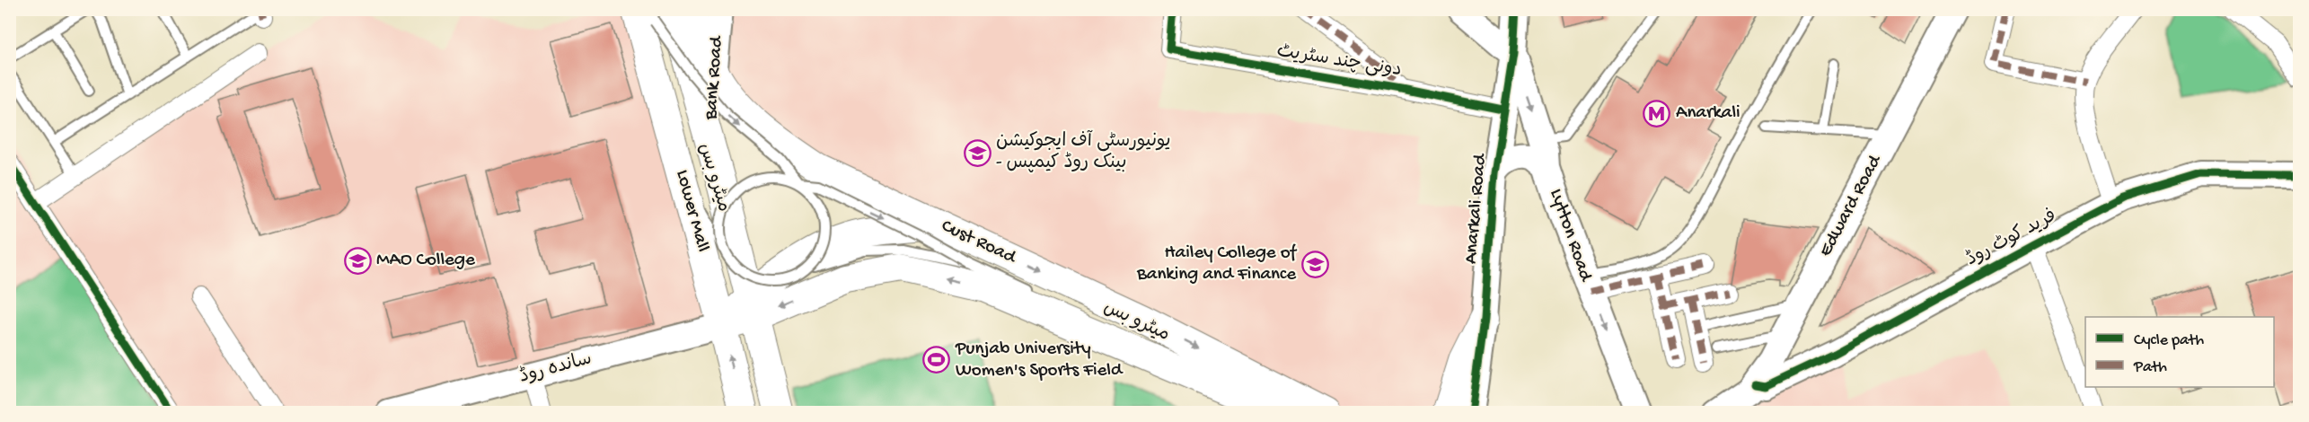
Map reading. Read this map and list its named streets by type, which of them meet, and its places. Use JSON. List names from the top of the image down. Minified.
{"streets":{"main road":["Lower Mall","Cust Road"],"street":["دونی چند سٹریٹ","Bank Road","Edward Road","Anarkali Road","Lytton Road","فرید کوٹ روڈ","ساندہ روڈ"],"lane":["میٹرو بس"]},"crossings":[["دونی چند سٹریٹ","Anarkali Road"],["Bank Road","Lower Mall"],["Bank Road","Cust Road"],["میٹرو بس","Lower Mall"],["Edward Road","فرید کوٹ روڈ"],["Anarkali Road","Lytton Road"],["Lower Mall","Cust Road"],["Lower Mall","ساندہ روڈ"]],"places":{"metro station":["Anarkali"],"school or university":["یونیورسٹی آف ایجوکیشن - بینک روڈ کیمپس","MAO College","Hailey College of Banking and Finance"],"sports":["Punjab University Women's Sports Field"]},"legend":["Cycle path","Path"]}
